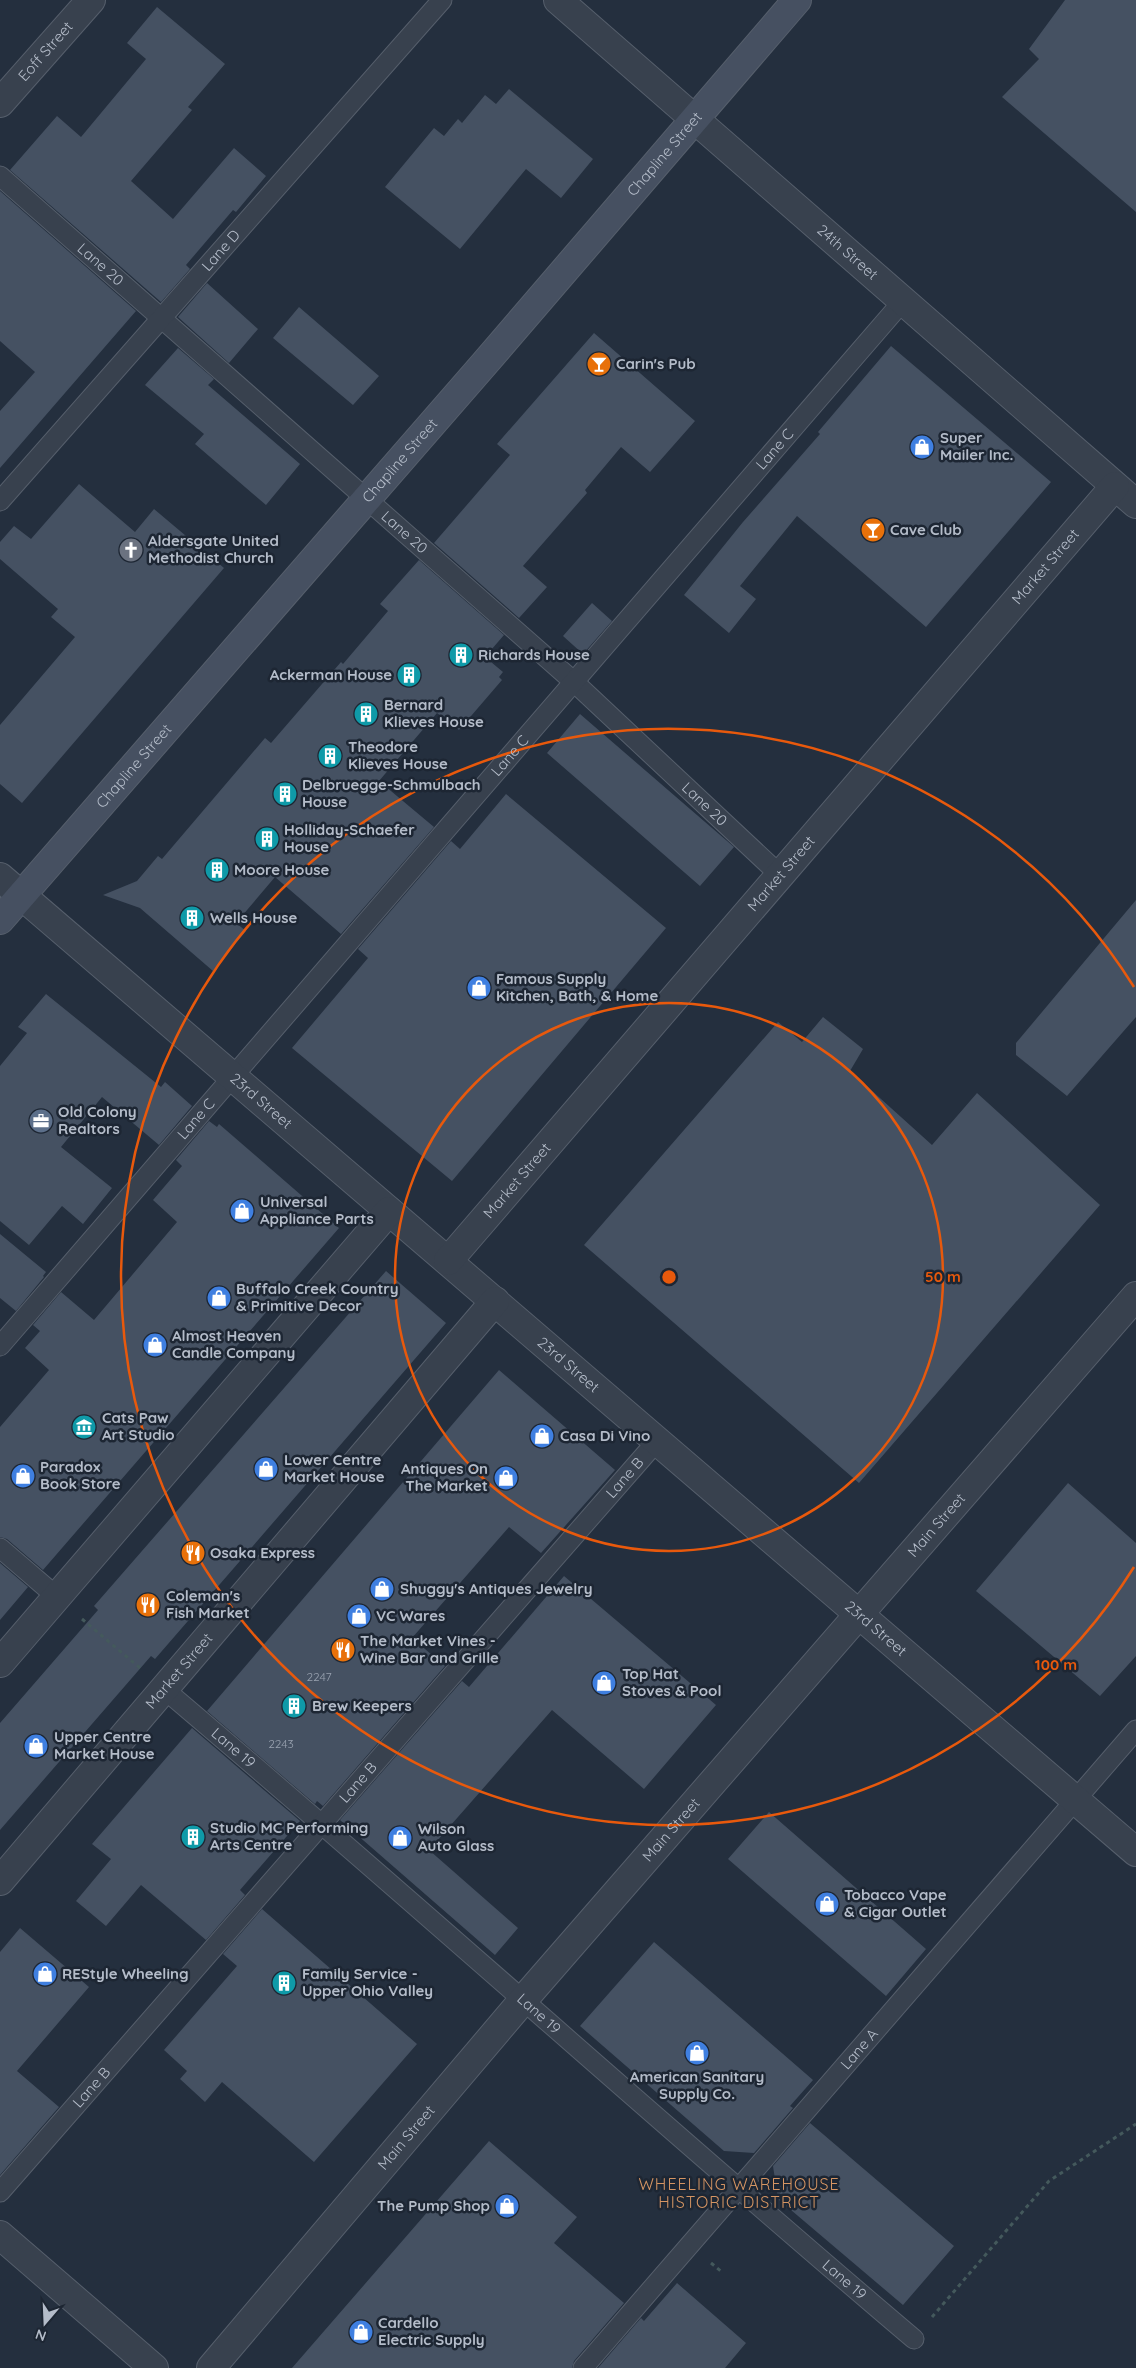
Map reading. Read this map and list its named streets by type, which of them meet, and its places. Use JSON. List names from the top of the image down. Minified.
{"streets":{"main road":["Chapline Street"],"street":["Eoff Street","24th Street","Market Street","23rd Street","Main Street"],"lane":["Lane D","Lane 20","Lane C","Lane B","Lane 19","Lane A"]},"crossings":[["Chapline Street","24th Street"],["Chapline Street","Lane 20"],["Chapline Street","23rd Street"],["Lane D","Lane 20"],["24th Street","Lane C"],["24th Street","Market Street"],["Lane 20","Lane C"],["Lane 20","Market Street"],["Lane C","23rd Street"],["Market Street","23rd Street"],["Market Street","Lane 19"],["23rd Street","Lane B"],["23rd Street","Main Street"],["23rd Street","Lane A"],["Lane B","Lane 19"],["Main Street","Lane 19"],["Lane 19","Lane A"]],"districts":["WHEELING WAREHOUSE HISTORIC DISTRICT"],"places":{"bar":["Carin's Pub","Cave Club"],"shop":["Super Mailer Inc.","Famous Supply Kitchen, Bath, & Home","Universal Appliance Parts","Buffalo Creek Country & Primitive Decor","Almost Heaven Candle Company","Casa Di Vino","Lower Centre Market House","Paradox Book Store","Antiques On The Market","Shuggy's Antiques Jewelry","VC Wares","Top Hat Stoves & Pool","Upper Centre Market House","Wilson Auto Glass","Tobacco Vape & Cigar Outlet","REStyle Wheeling","American Sanitary Supply Co.","The Pump Shop","Cardello Electric Supply"],"church":["Aldersgate United Methodist Church"],"building":["Richards House","Ackerman House","Bernard Klieves House","Theodore Klieves House","Delbruegge-Schmulbach House","Holliday-Schaefer House","Moore House","Wells House","Brew Keepers","Studio MC Performing Arts Centre","Family Service - Upper Ohio Valley"],"office":["Old Colony Realtors"],"museum":["Cats Paw Art Studio"],"restaurant":["Osaka Express","Coleman's Fish Market","The Market Vines - Wine Bar and Grille"]},"house_numbers":["2247","2243"],"north":"bottom","rings":["50 m","100 m"]}
